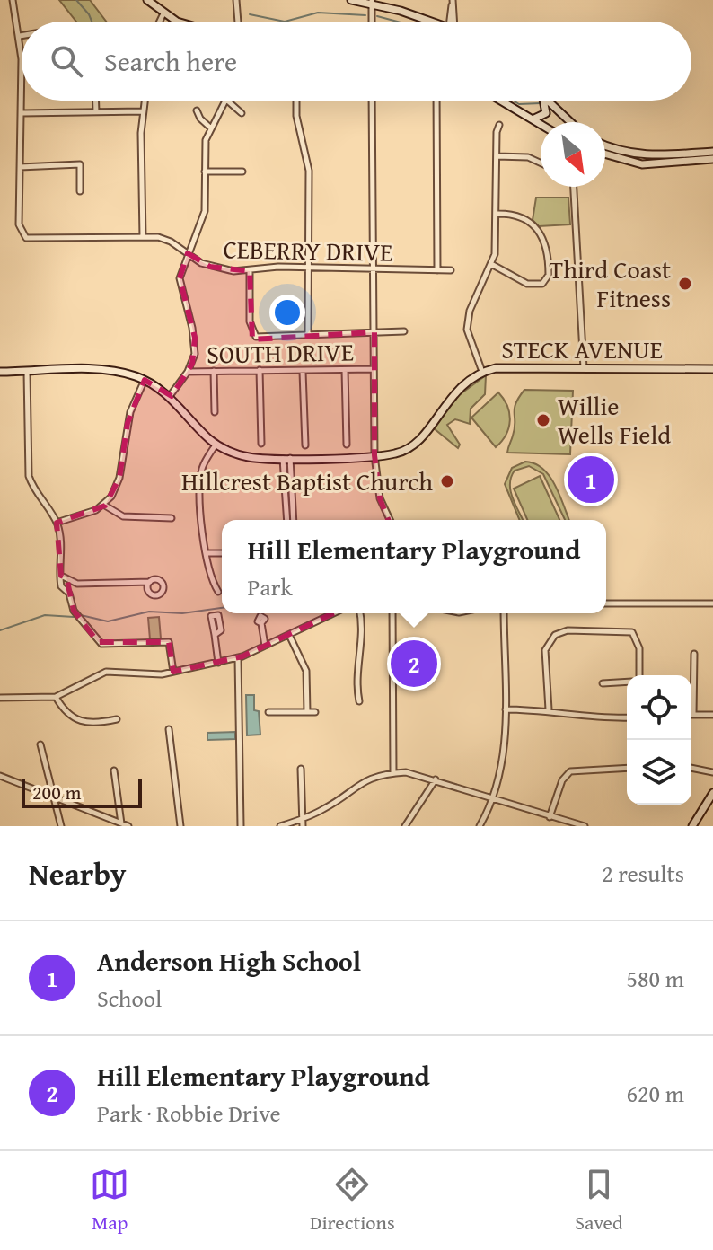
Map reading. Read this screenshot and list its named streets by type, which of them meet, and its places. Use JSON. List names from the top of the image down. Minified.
{"streets":{"street":["CEBERRY DRIVE","STECK AVENUE","SOUTH DRIVE"]},"places":["Third Coast Fitness","Willie Wells Field","Hillcrest Baptist Church"],"scale_bar":"200 m","north":"bottom right","page":{"search":"Search here","pins":["1","2"],"popup":["Hill Elementary Playground","Park"],"scale":"200 m","heading":["Nearby","2 results"],"list":[{"mark":"1","name":"Anderson High School","note":"School","value":"580 m"},{"mark":"2","name":"Hill Elementary Playground","note":"Park · Robbie Drive","value":"620 m"}],"nav":["Map","Directions","Saved"]}}
